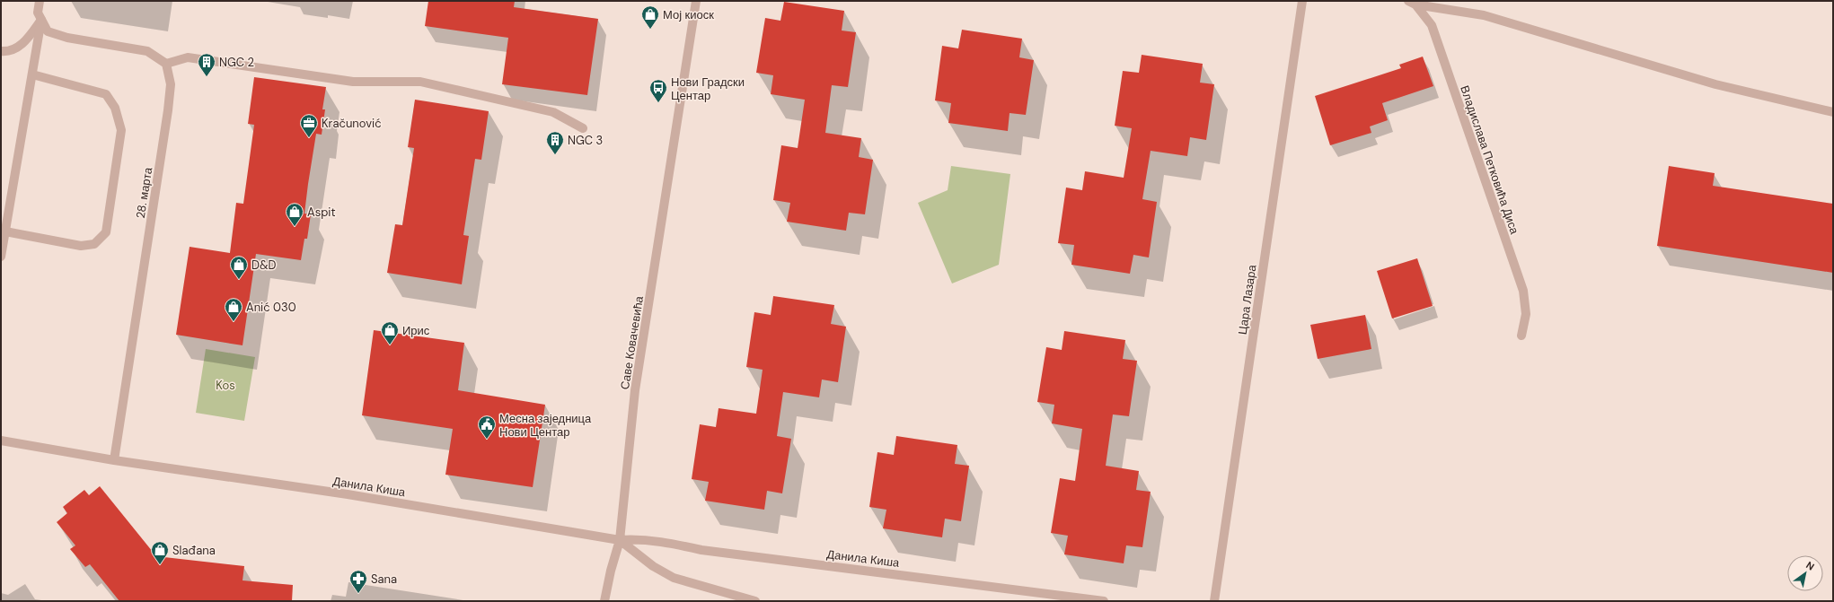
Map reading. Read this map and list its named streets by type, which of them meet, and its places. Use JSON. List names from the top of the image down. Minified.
{"streets":{"street":["Владислава Петковића Диса","28. марта","Цара Лазара","Саве Ковачевића","Данила Киша"]},"crossings":[["28. марта","Данила Киша"],["Саве Ковачевића","Данила Киша"]],"parks":["Kos"],"places":{"shop":["Мој киоск","Aspit","D&D","Anić 030","Ирис","Slađana"],"building":["NGC 2","NGC 3"],"bus stop":["Нови Градски Центар"],"office":["Kračunović"],"public building":["Месна заједница Нови Центар"],"pharmacy":["Sana"]},"north":"top right"}
